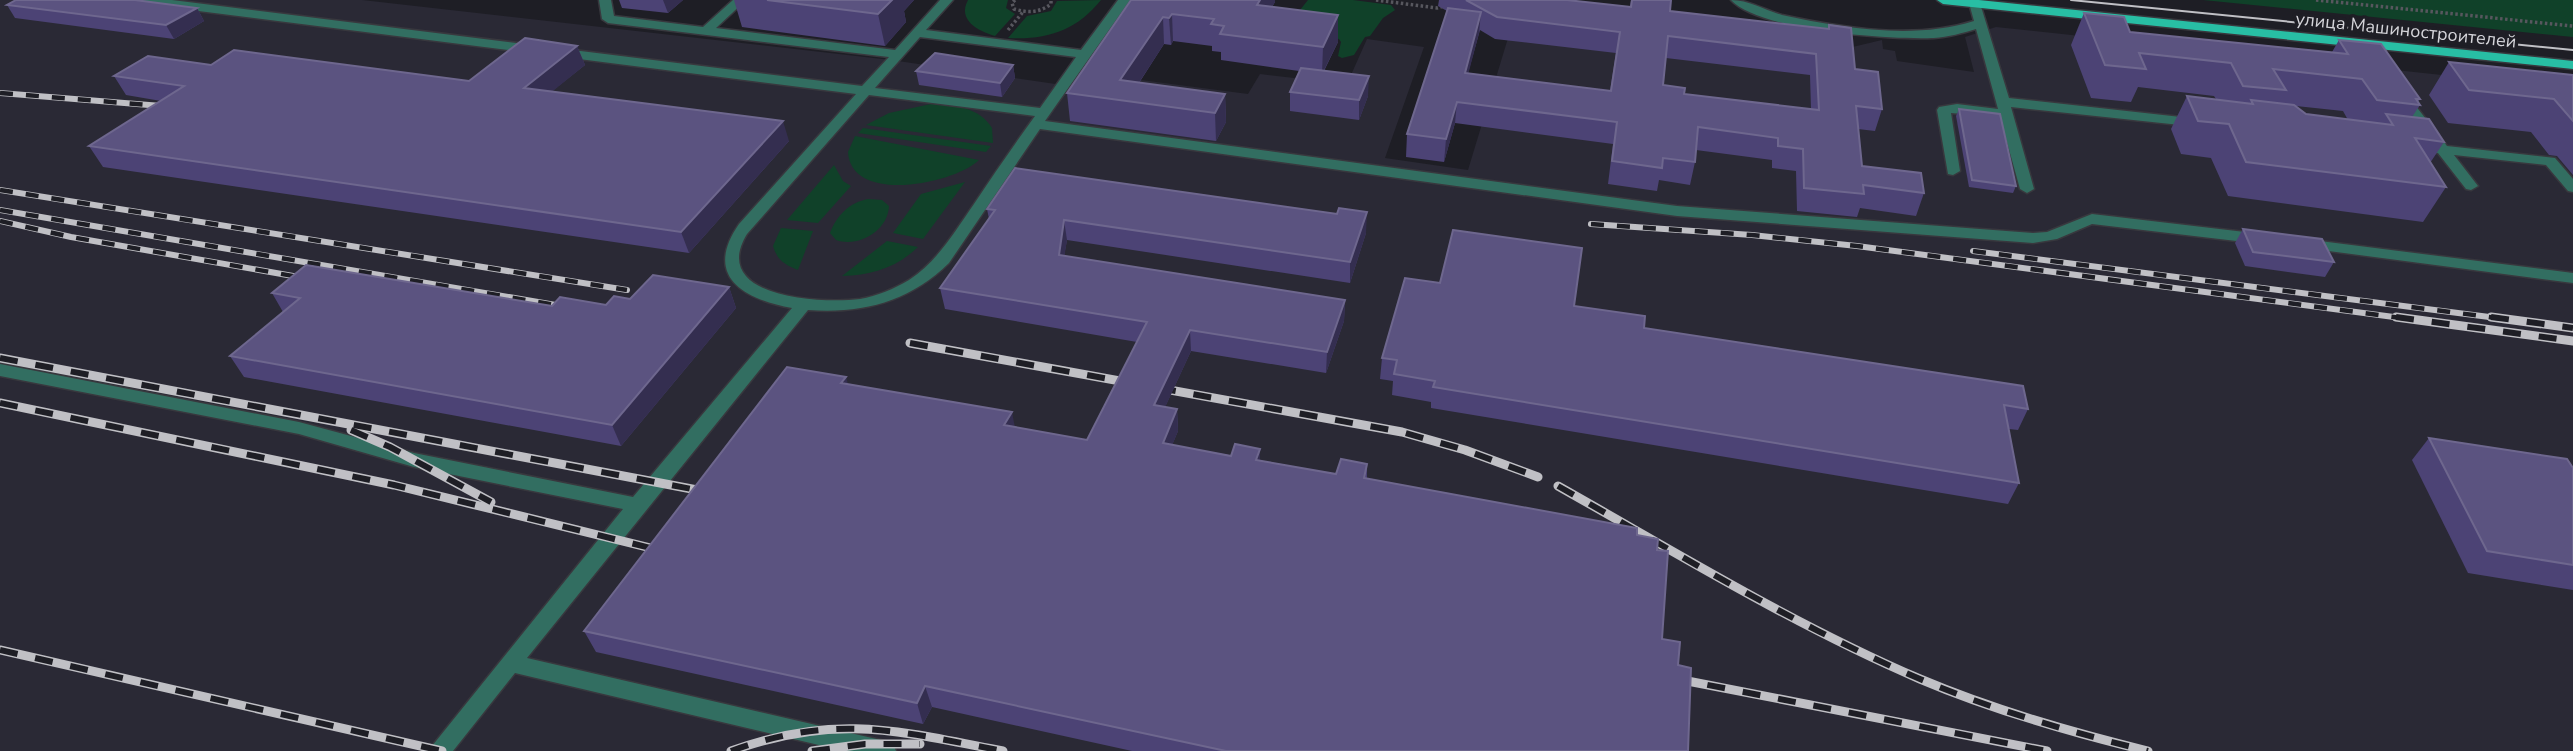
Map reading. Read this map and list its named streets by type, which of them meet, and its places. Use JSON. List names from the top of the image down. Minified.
{"streets":{"main road":["улица Машиностроителей"]}}
